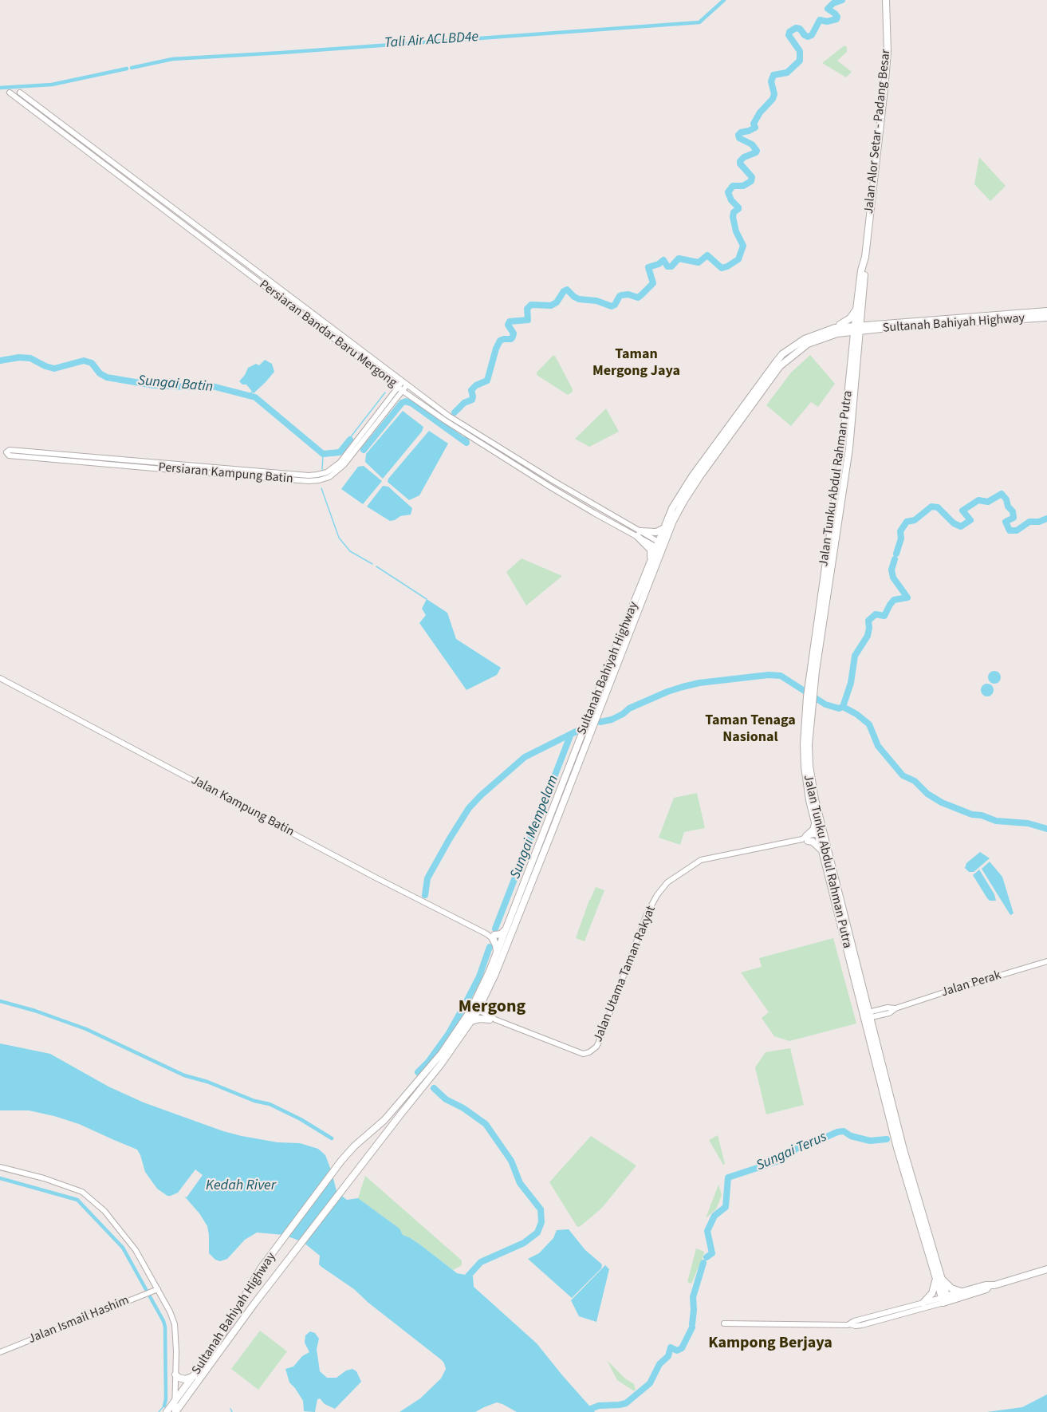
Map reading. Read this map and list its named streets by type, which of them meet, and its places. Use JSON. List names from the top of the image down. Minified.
{"streets":{"main road":["Jalan Alor Setar - Padang Besar","Sultanah Bahiyah Highway","Jalan Tunku Abdul Rahman Putra"],"street":["Persiaran Bandar Baru Mergong","Persiaran Kampung Batin","Jalan Kampung Batin","Jalan Utama Taman Rakyat","Jalan Perak","Jalan Ismail Hashim"]},"crossings":[["Jalan Alor Setar - Padang Besar","Jalan Tunku Abdul Rahman Putra"],["Sultanah Bahiyah Highway","Persiaran Bandar Baru Mergong"],["Sultanah Bahiyah Highway","Jalan Tunku Abdul Rahman Putra"],["Sultanah Bahiyah Highway","Jalan Kampung Batin"],["Sultanah Bahiyah Highway","Jalan Utama Taman Rakyat"],["Persiaran Bandar Baru Mergong","Persiaran Kampung Batin"],["Jalan Tunku Abdul Rahman Putra","Jalan Utama Taman Rakyat"],["Jalan Tunku Abdul Rahman Putra","Jalan Perak"]],"districts":["Taman Mergong Jaya","Taman Tenaga Nasional","Mergong","Kampong Berjaya"],"water":["Tali Air ACLBD4e","Sungai Batin","Sungai Mempelam","Sungai Terus","Kedah River"]}
